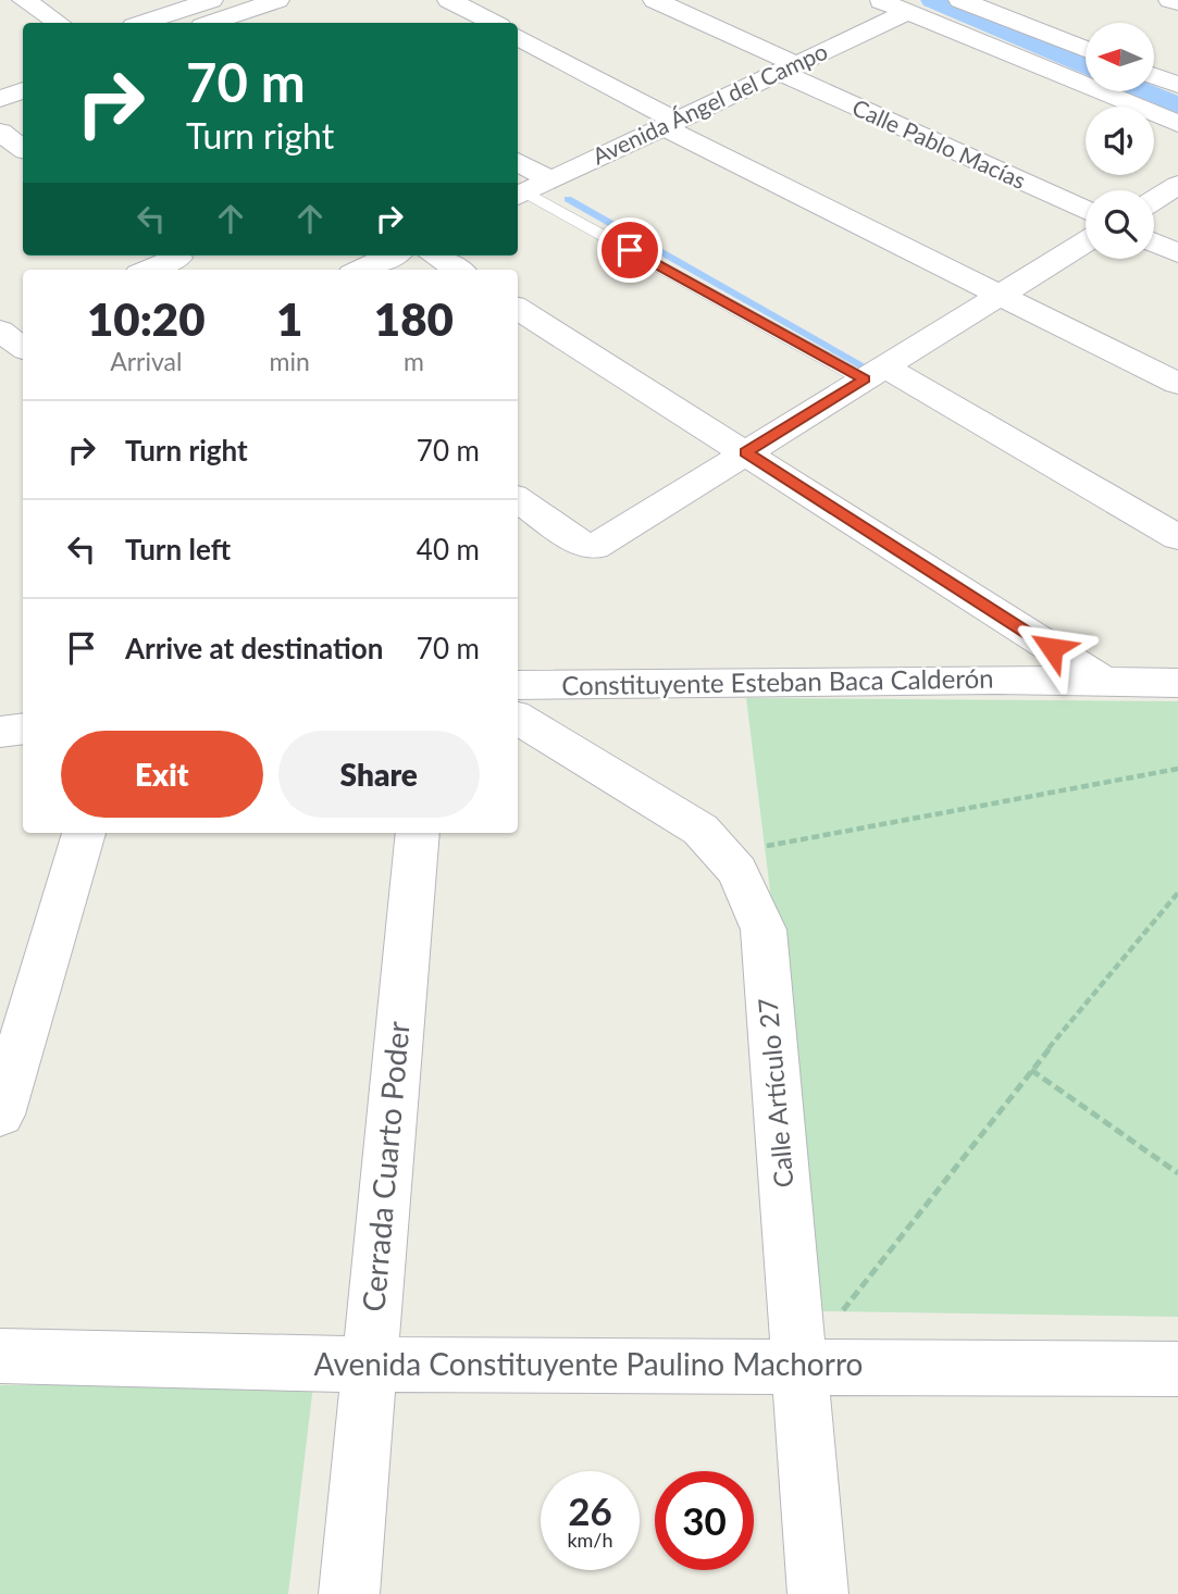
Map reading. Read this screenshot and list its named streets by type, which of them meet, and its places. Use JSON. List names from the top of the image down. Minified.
{"streets":{"street":["Avenida Ángel del Campo","Calle Pablo Macías","Constituyente Esteban Baca Calderón","Calle Artículo 27","Cerrada Cuarto Poder","Avenida Constituyente Paulino Machorro"]},"crossings":[["Avenida Ángel del Campo","Calle Pablo Macías"],["Calle Artículo 27","Avenida Constituyente Paulino Machorro"],["Cerrada Cuarto Poder","Avenida Constituyente Paulino Machorro"]],"north":"left","page":{"turn":["70 m","Turn right"],"eta":["10:20","Arrival","1","min","180","m"],"list":[{"name":"Turn right","value":"70 m"},{"name":"Turn left","value":"40 m"},{"name":"Arrive at destination","value":"70 m"}],"buttons":["Exit","Share"],"speed":"26 km/h","limit":"30"}}
